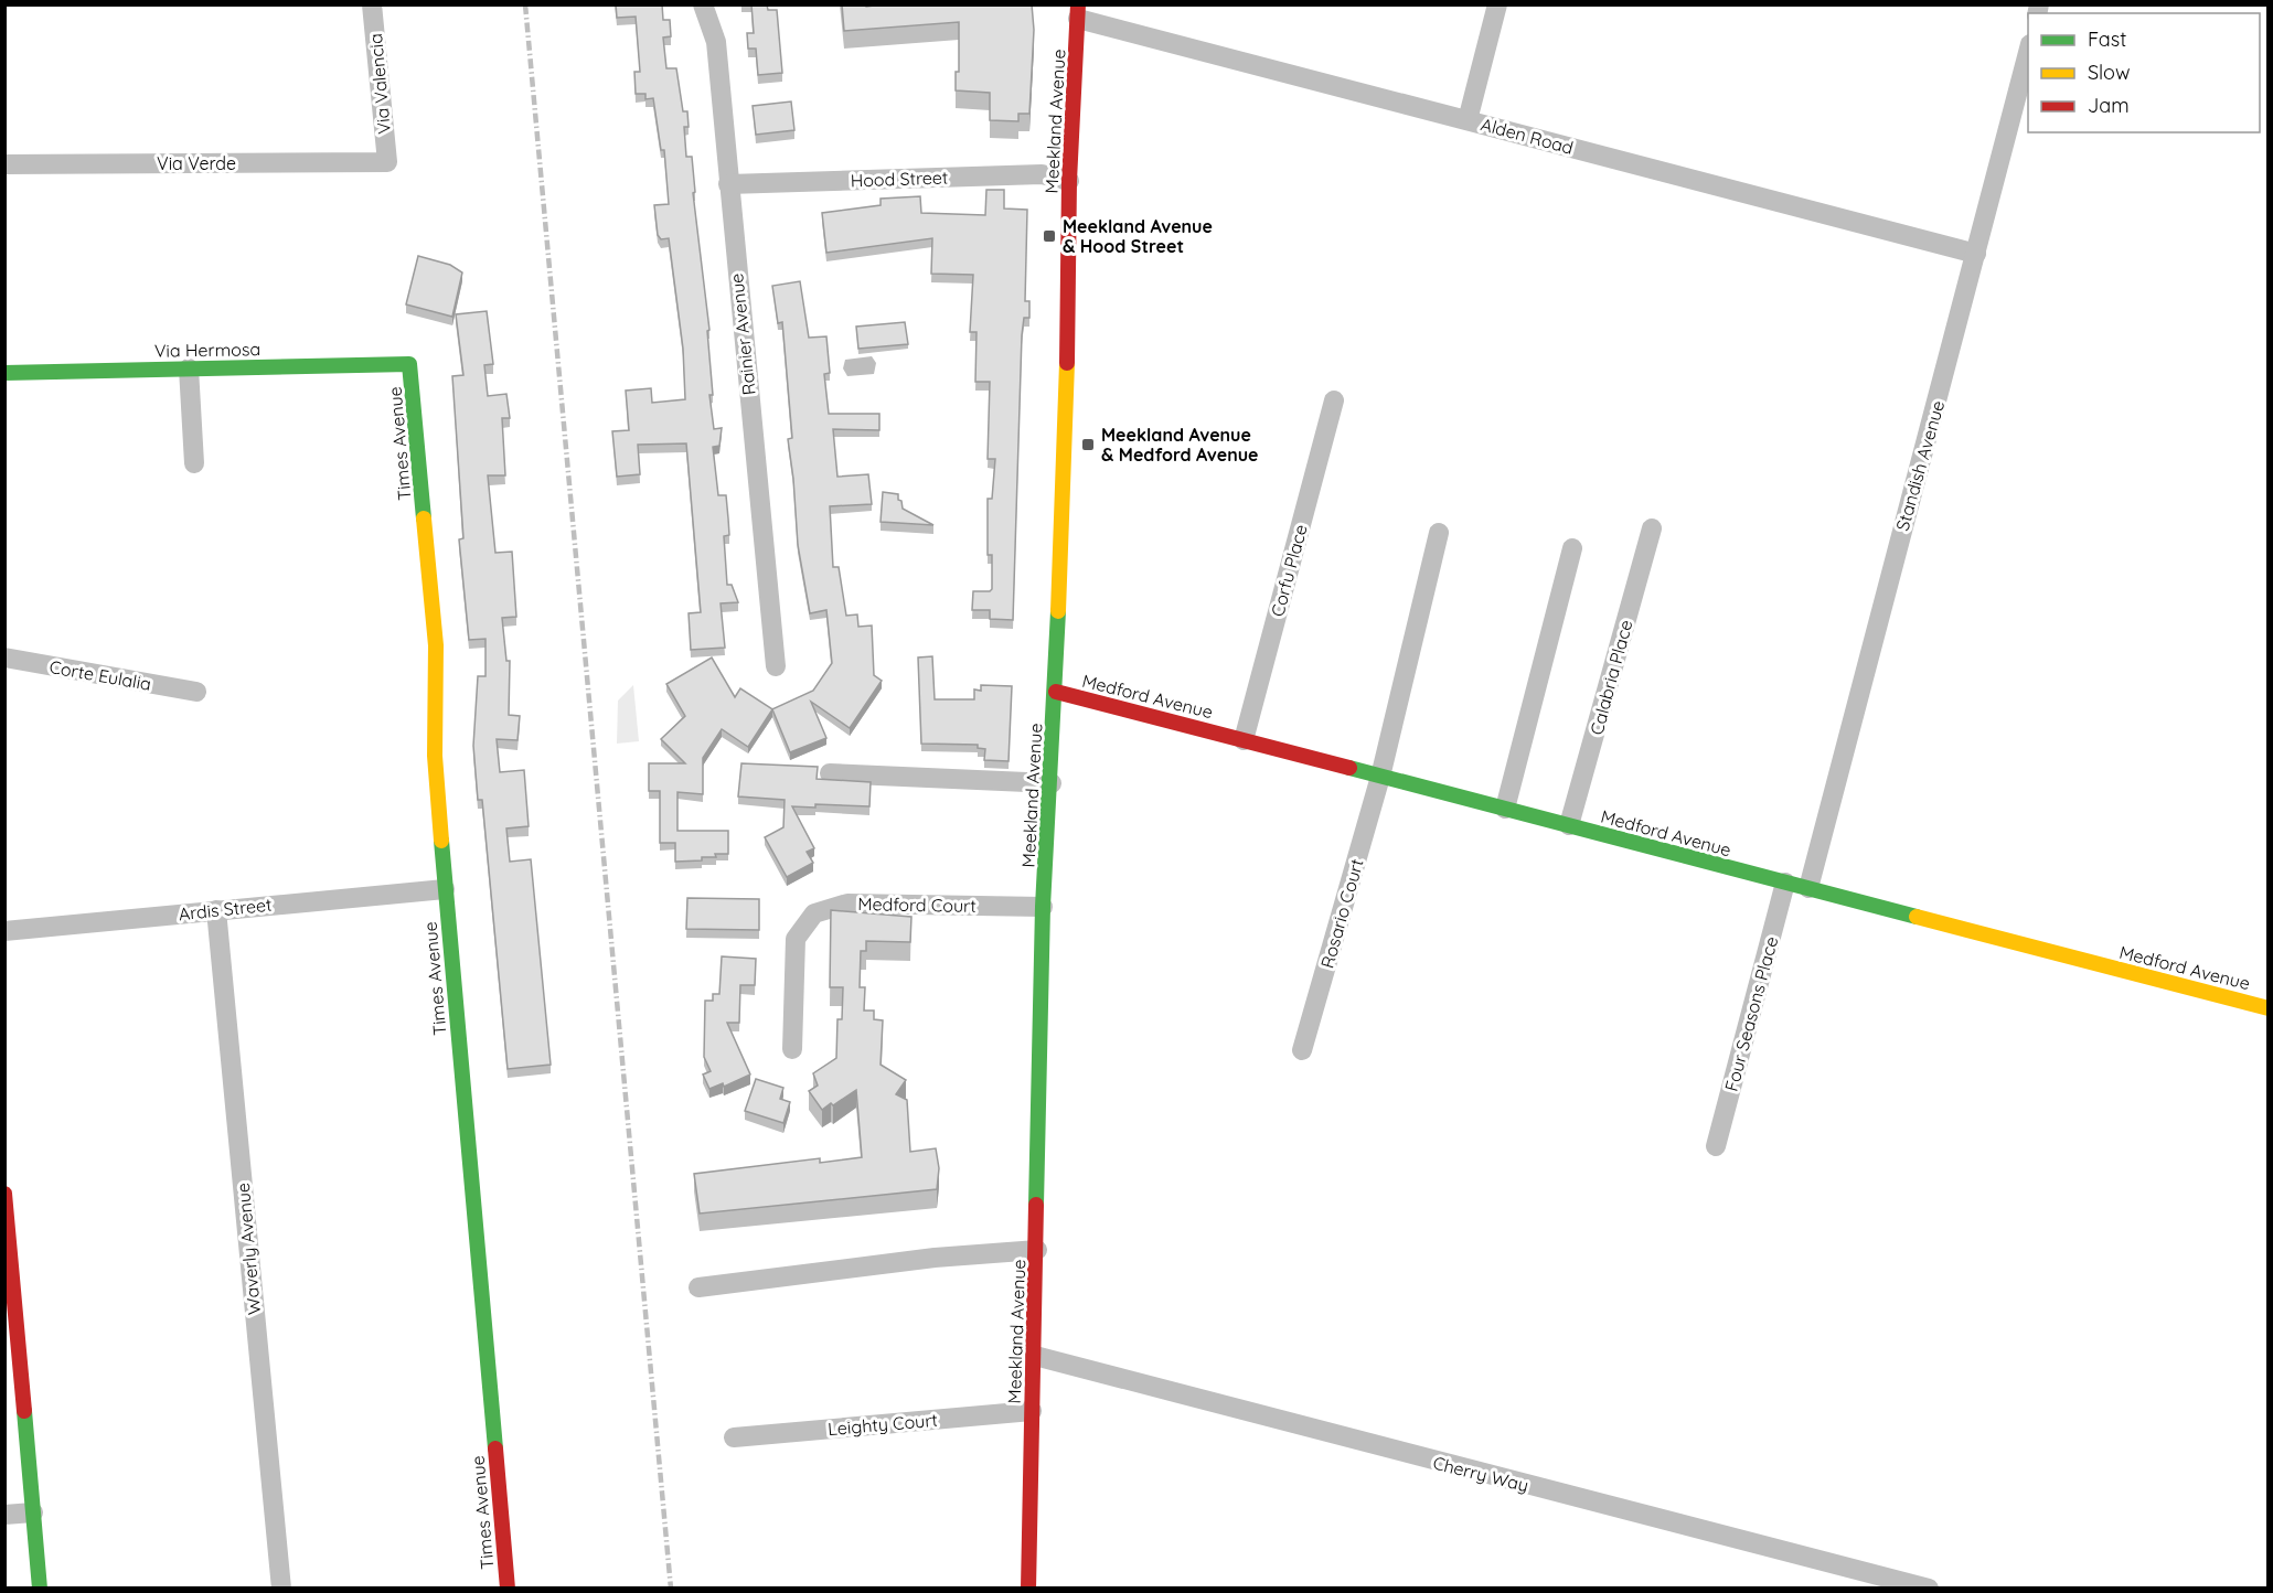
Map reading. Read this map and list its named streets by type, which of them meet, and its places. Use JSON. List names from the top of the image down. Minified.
{"streets":{"street":["Via Valencia","Meekland Avenue","Alden Road","Via Verde","Hood Street","Rainier Avenue","Via Hermosa","Times Avenue","Standish Avenue","Corfu Place","Corte Eulalia","Calabria Place","Medford Avenue","Medford Court","Ardis Street","Rosario Court","Four Seasons Place","Waverly Avenue","Leighty Court","Cherry Way"]},"crossings":[["Via Valencia","Via Verde"],["Meekland Avenue","Alden Road"],["Meekland Avenue","Hood Street"],["Meekland Avenue","Medford Avenue"],["Meekland Avenue","Medford Court"],["Meekland Avenue","Leighty Court"],["Meekland Avenue","Cherry Way"],["Alden Road","Standish Avenue"],["Hood Street","Rainier Avenue"],["Via Hermosa","Times Avenue"],["Times Avenue","Ardis Street"],["Standish Avenue","Medford Avenue"],["Corfu Place","Medford Avenue"],["Calabria Place","Medford Avenue"],["Medford Avenue","Rosario Court"],["Medford Avenue","Four Seasons Place"],["Ardis Street","Waverly Avenue"]],"places":{"transit":["Meekland Avenue & Hood Street","Meekland Avenue & Medford Avenue"]},"legend":["Fast","Slow","Jam"]}
